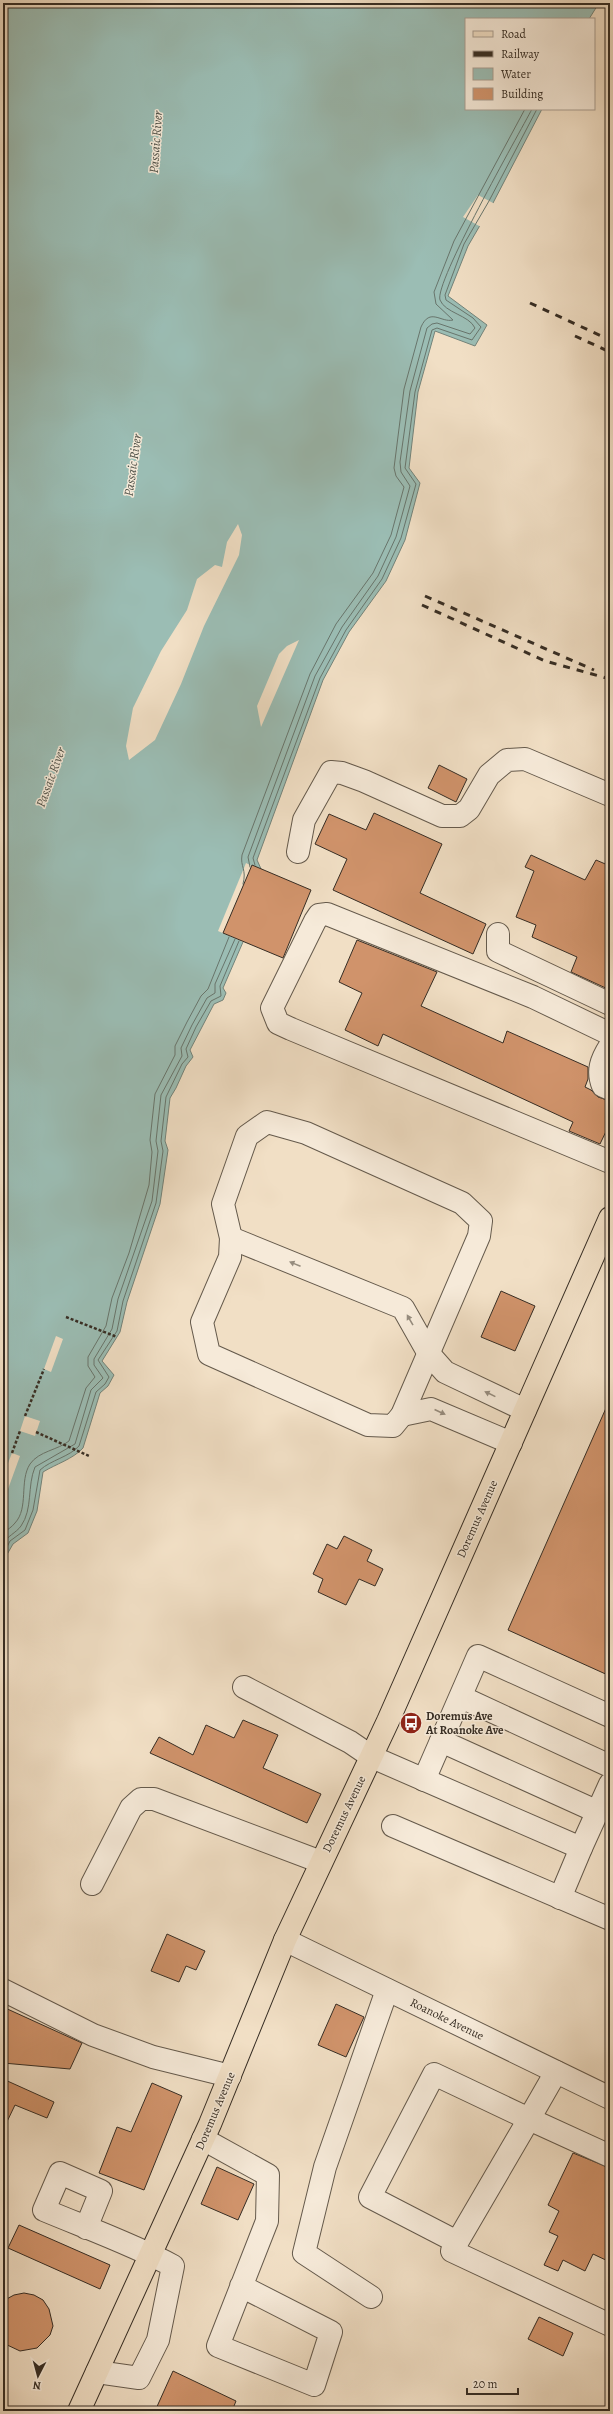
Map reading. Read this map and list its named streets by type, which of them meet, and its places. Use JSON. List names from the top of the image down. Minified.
{"streets":{"main road":["Doremus Avenue"],"street":["Roanoke Avenue"]},"crossings":[["Doremus Avenue","Roanoke Avenue"]],"water":["Passaic River"],"places":{"bus stop":["Doremus Ave At Roanoke Ave"]},"legend":["Road","Railway","Water","Building"],"scale_bar":"20 m","north":"bottom"}
